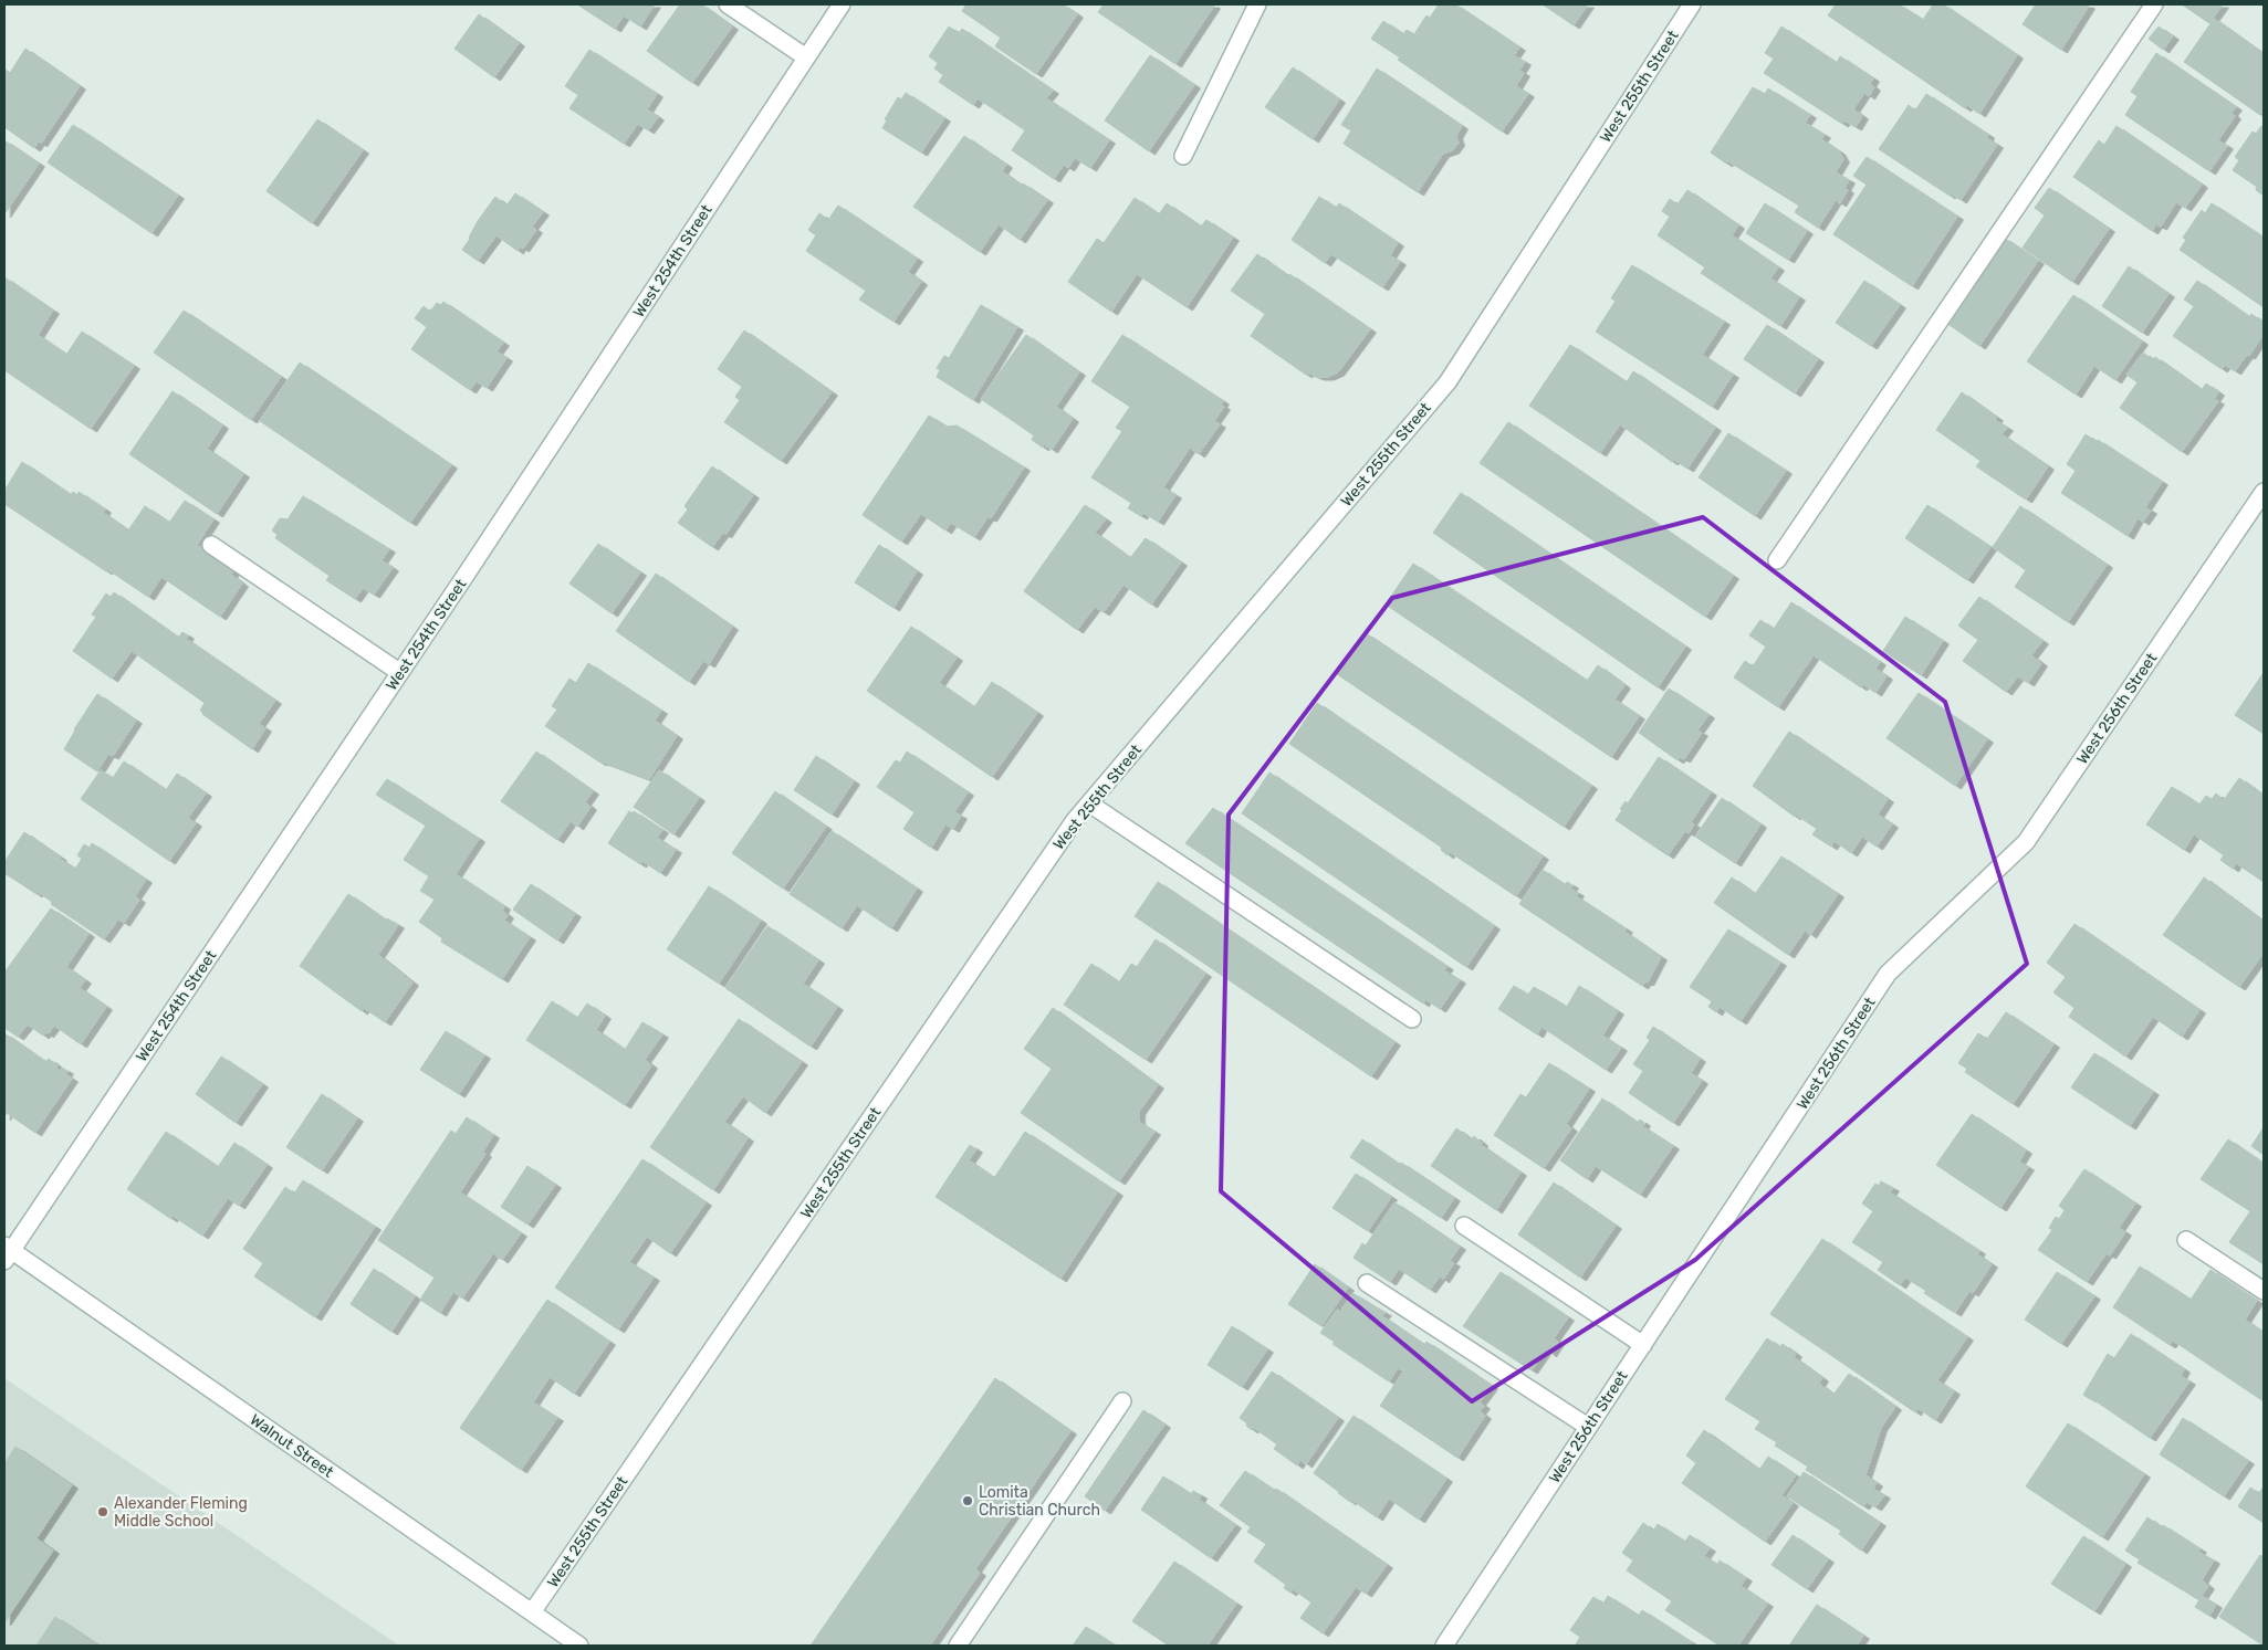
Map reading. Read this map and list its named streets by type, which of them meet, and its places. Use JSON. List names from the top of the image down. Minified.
{"streets":{"street":["West 255th Street","West 254th Street","West 256th Street","Walnut Street"]},"crossings":[["West 255th Street","Walnut Street"],["West 254th Street","Walnut Street"]],"places":["Lomita Christian Church","Alexander Fleming Middle School"]}
